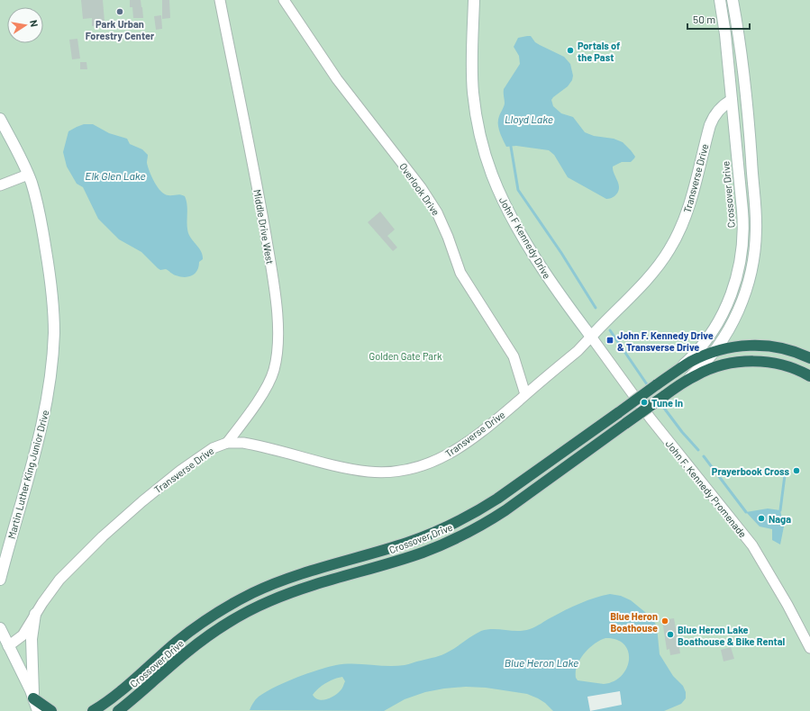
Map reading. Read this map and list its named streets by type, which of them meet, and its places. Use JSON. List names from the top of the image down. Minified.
{"streets":{"highway":["Crossover Drive"],"street":["Transverse Drive","Overlook Drive","Middle Drive West","John F Kennedy Drive","Martin Luther King Junior Drive","John F. Kennedy Promenade"]},"crossings":[["Transverse Drive","Overlook Drive"],["Transverse Drive","Crossover Drive"],["Transverse Drive","Middle Drive West"],["Transverse Drive","John F Kennedy Drive"],["Transverse Drive","John F. Kennedy Promenade"],["John F Kennedy Drive","John F. Kennedy Promenade"]],"water":["Lloyd Lake","Elk Glen Lake","Blue Heron Lake"],"parks":["Golden Gate Park"],"places":{"other":["Park Urban Forestry Center","Portals of the Past","Tune In","Prayerbook Cross","Naga","Blue Heron Boathouse","Blue Heron Lake Boathouse & Bike Rental"],"transit":["John F. Kennedy Drive & Transverse Drive"]},"scale_bar":"50 m","north":"right"}
